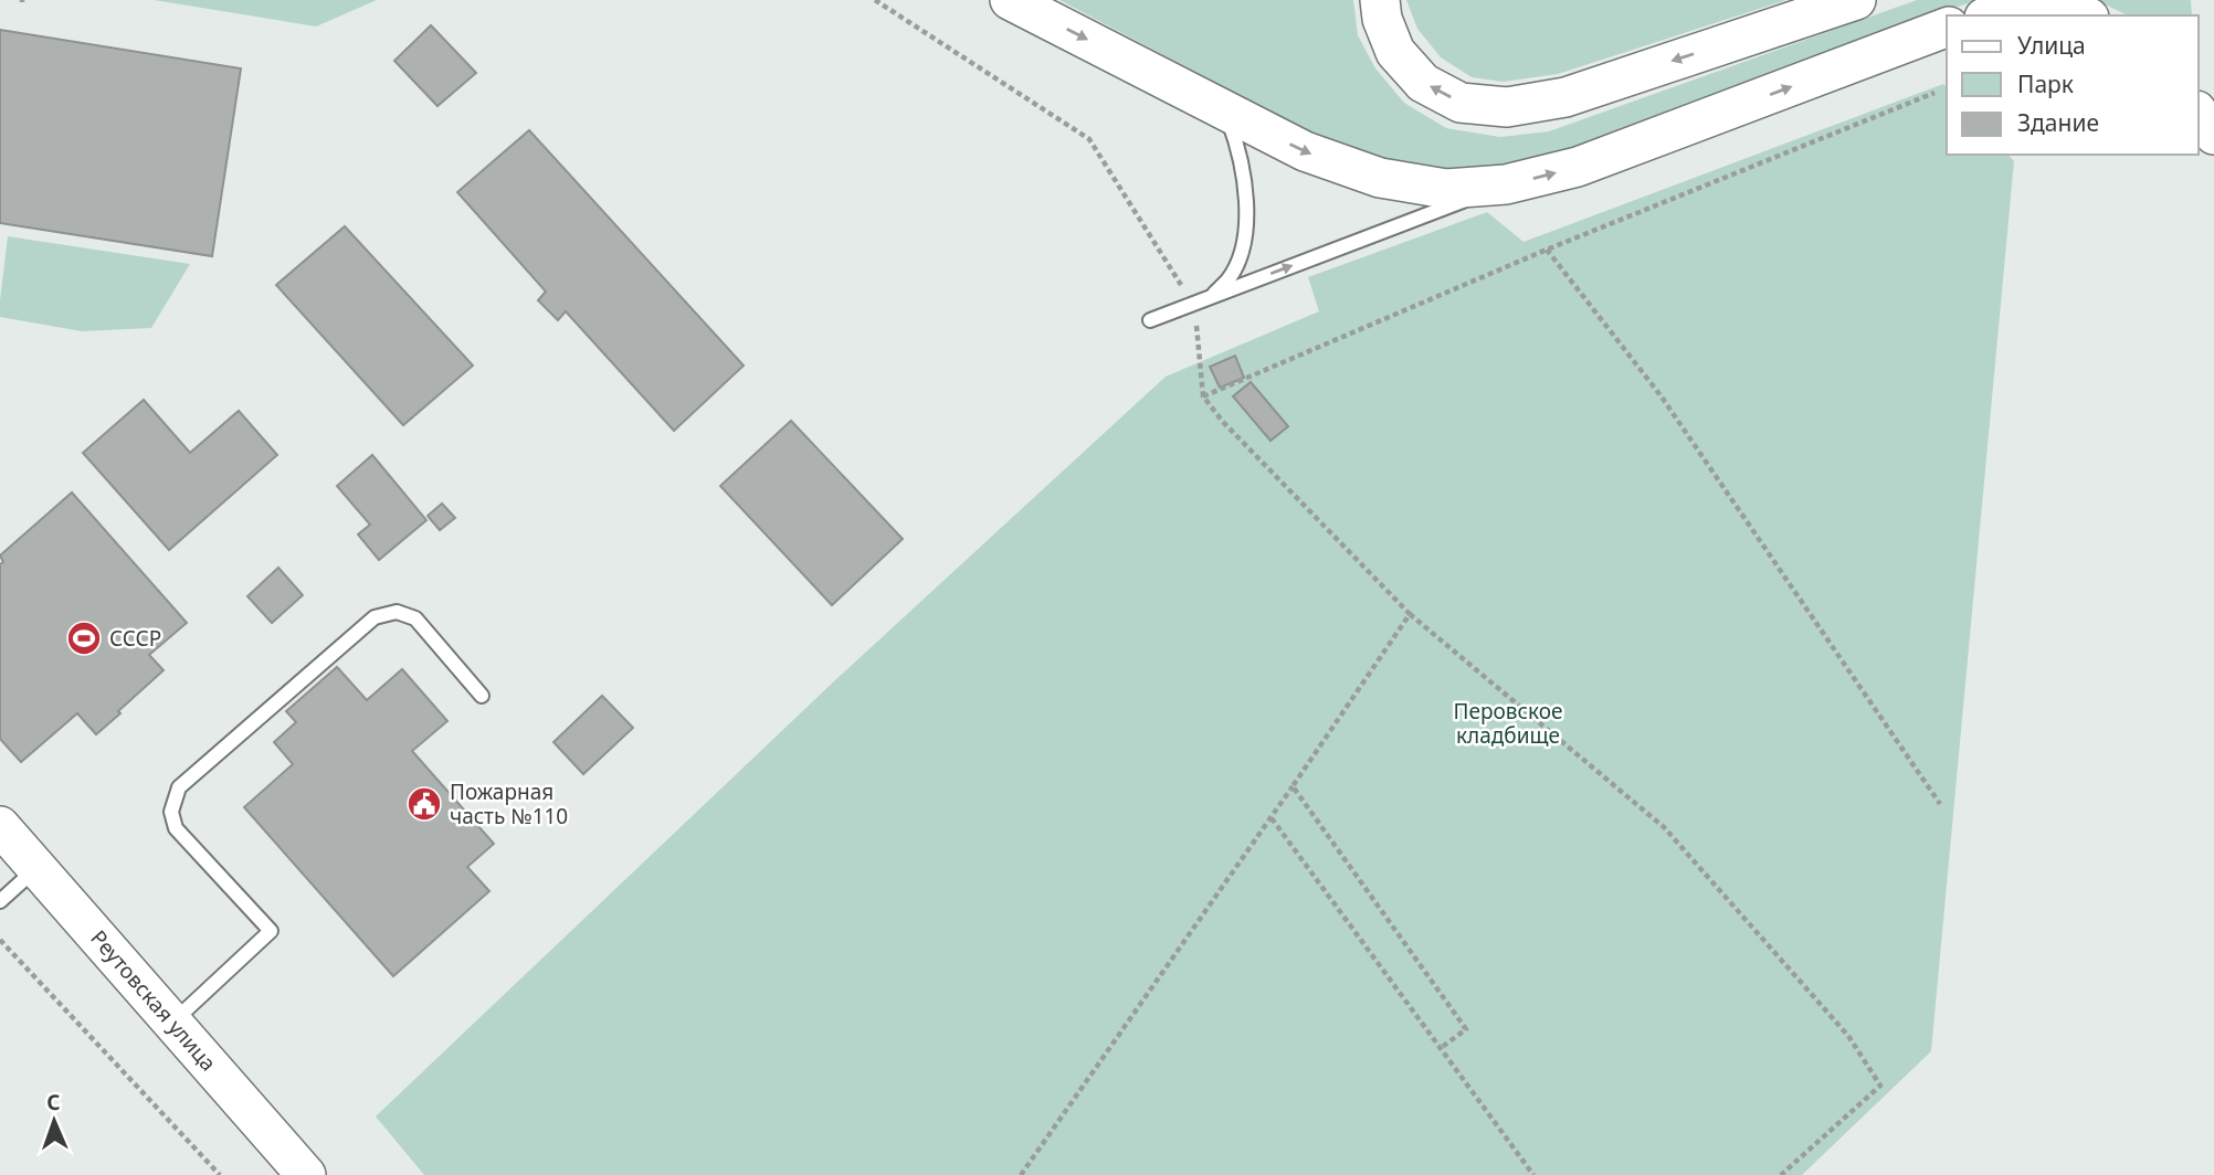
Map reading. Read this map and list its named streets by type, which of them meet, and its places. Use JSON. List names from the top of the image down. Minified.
{"streets":{"main road":["Реутовская улица"]},"parks":["Перовское кладбище"],"places":{"sports":["СССР"],"public building":["Пожарная часть №110"]},"legend":["Улица","Парк","Здание"],"north":"top"}
